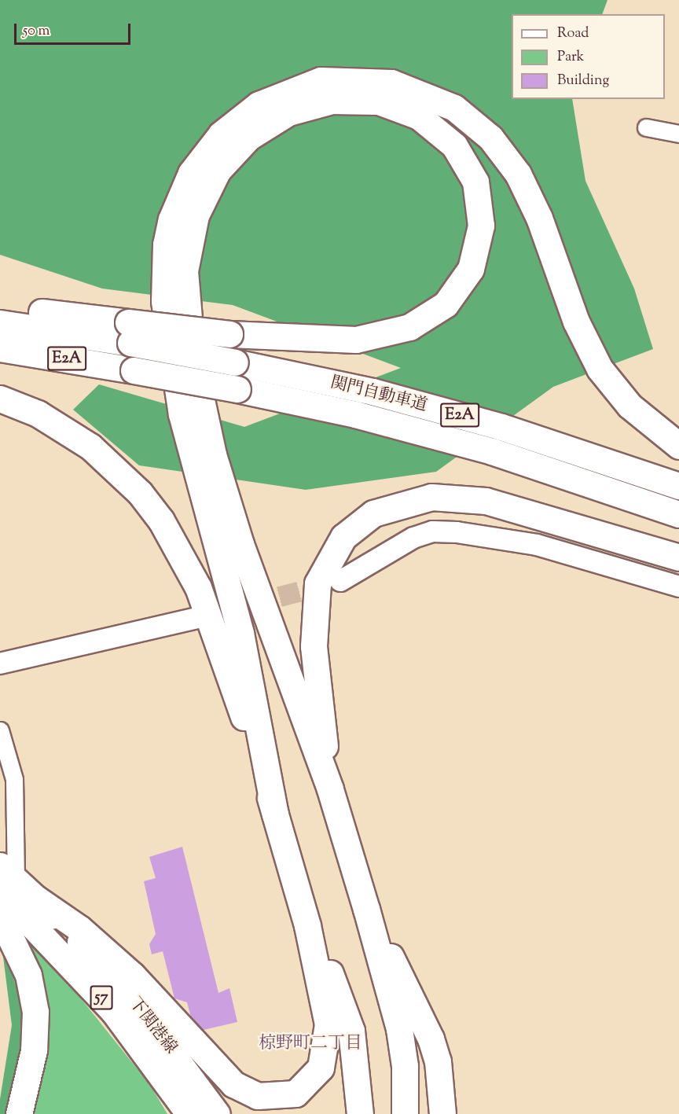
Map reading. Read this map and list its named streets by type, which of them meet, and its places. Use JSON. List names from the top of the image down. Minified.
{"streets":{"main road":["E2A","関門自動車道","57","下関港線"]},"crossings":[["E2A","関門自動車道"]],"districts":["椋野町二丁目"],"legend":["Road","Park","Building"],"scale_bar":"50 m"}
